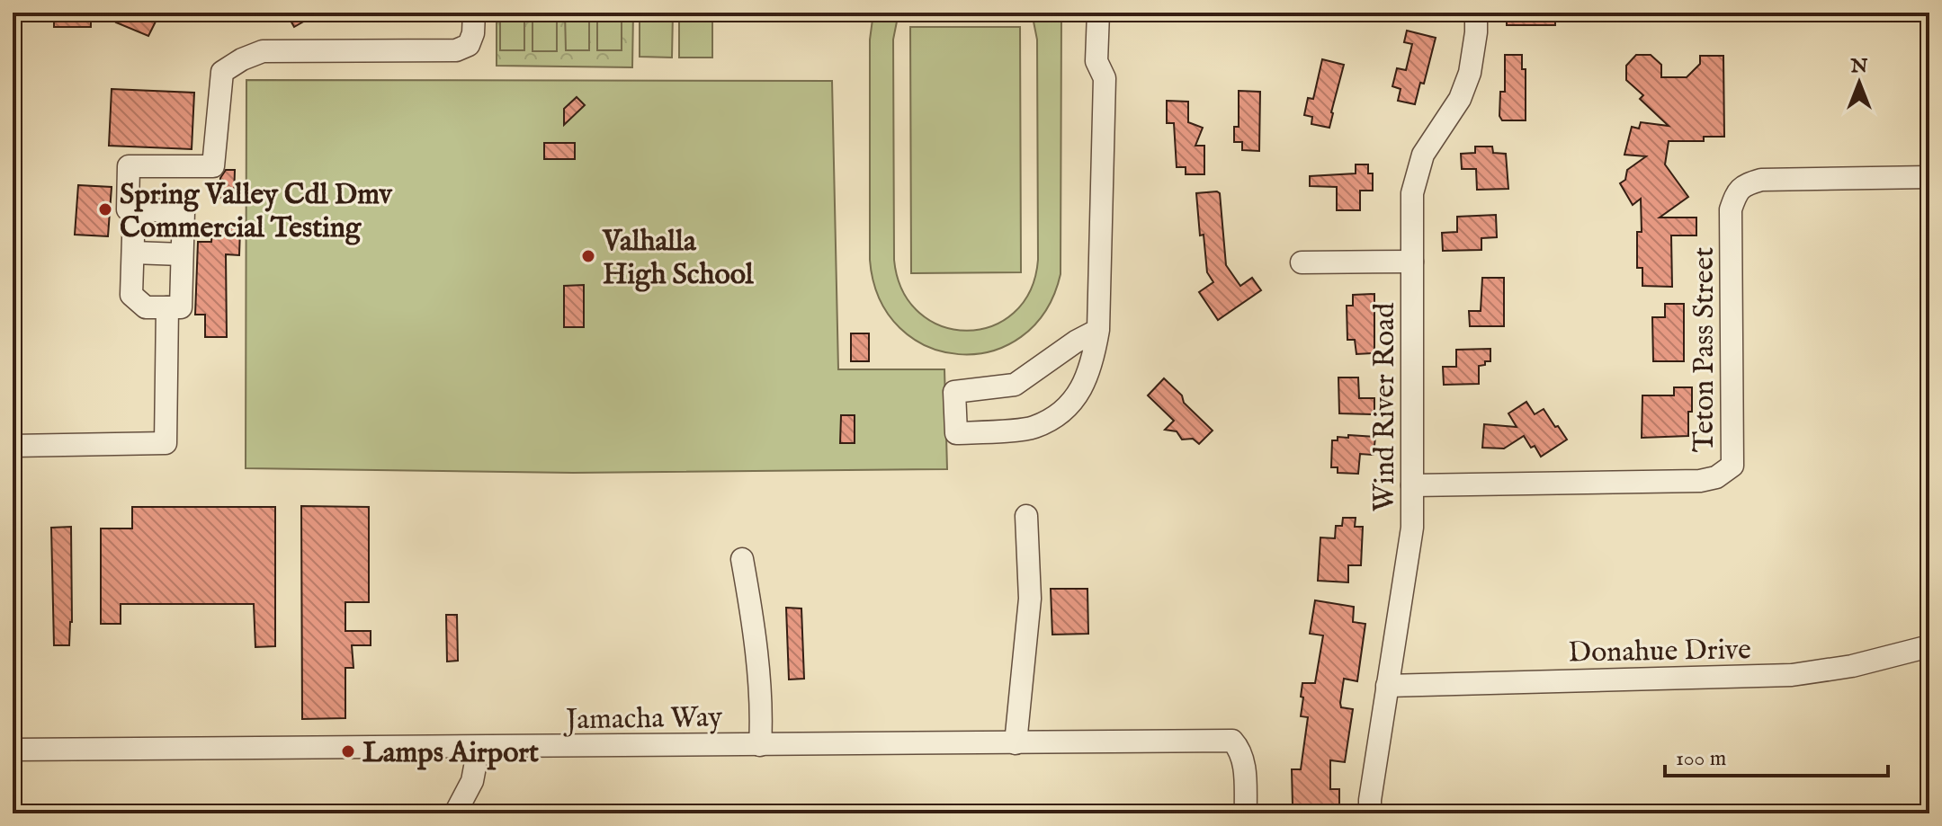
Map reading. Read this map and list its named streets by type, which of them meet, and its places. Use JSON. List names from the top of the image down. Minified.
{"streets":{"street":["Teton Pass Street","Wind River Road","Donahue Drive","Jamacha Way"]},"crossings":[["Teton Pass Street","Wind River Road"],["Wind River Road","Donahue Drive"]],"places":["Spring Valley Cdl Dmv Commercial Testing","Valhalla High School","Lamps Airport"],"scale_bar":"100 m","north":"top"}
